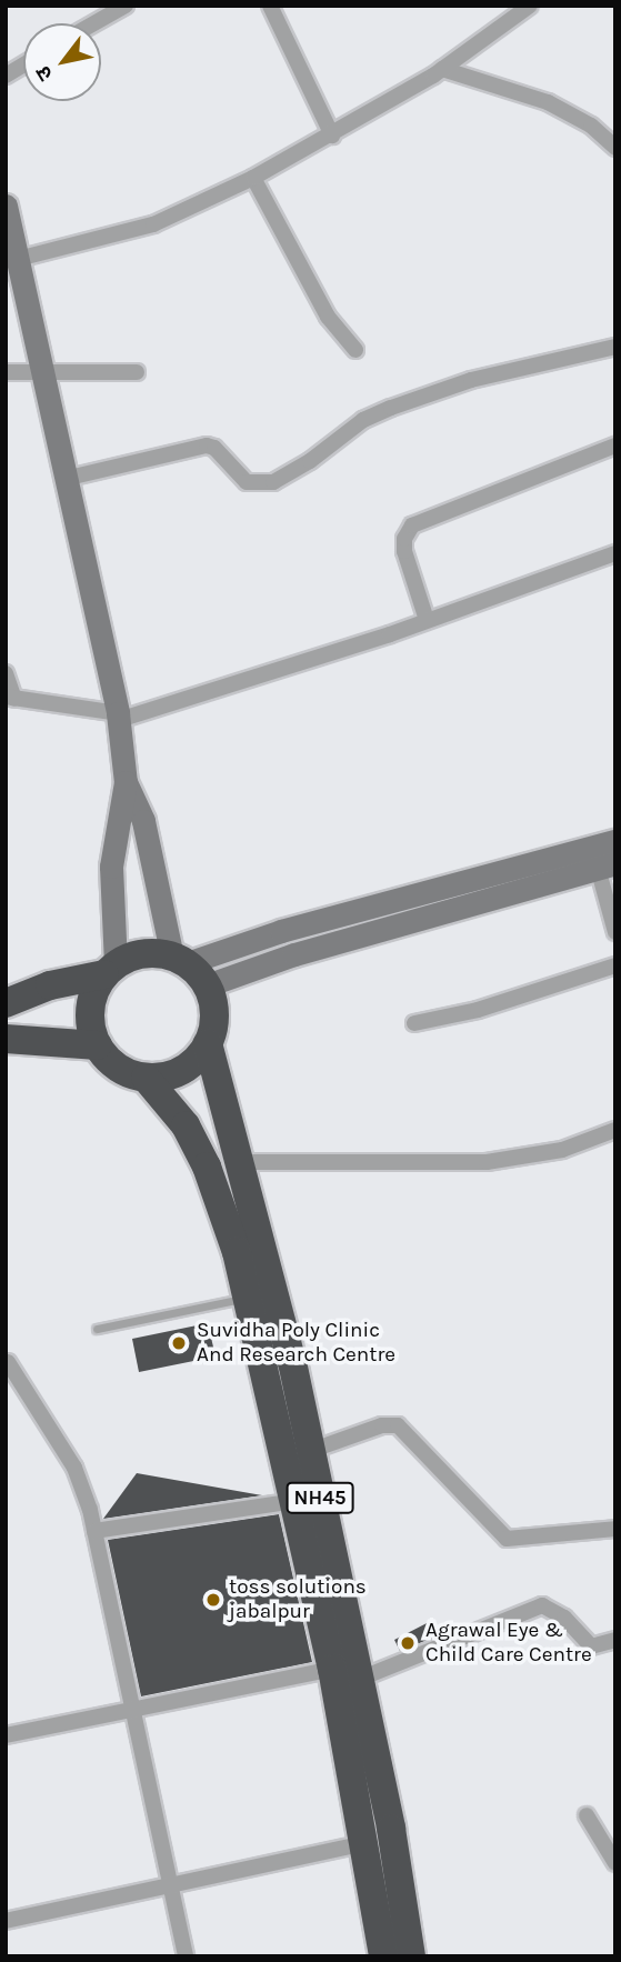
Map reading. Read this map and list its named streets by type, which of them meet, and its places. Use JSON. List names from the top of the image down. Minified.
{"streets":{"highway":["NH45"]},"places":["Suvidha Poly Clinic And Research Centre","toss solutions jabalpur","Agrawal Eye & Child Care Centre"],"north":"bottom left"}
